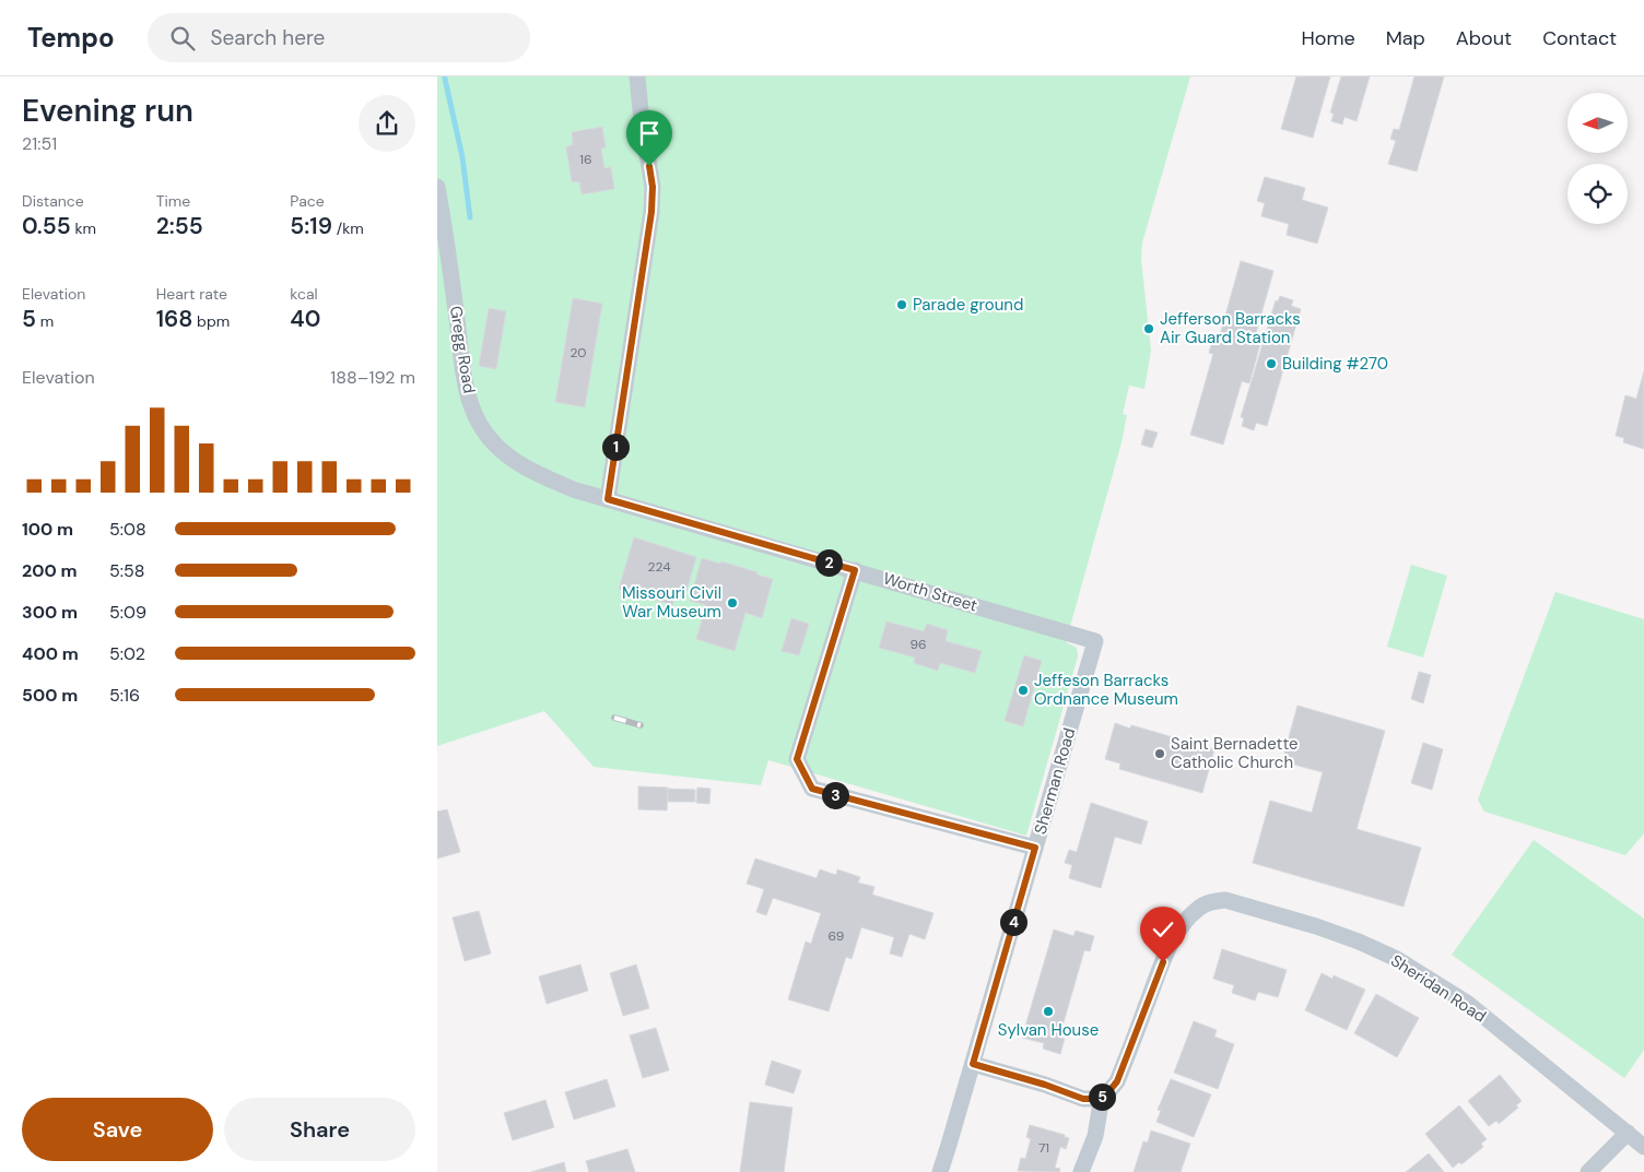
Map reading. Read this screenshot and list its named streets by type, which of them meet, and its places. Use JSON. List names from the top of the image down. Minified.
{"streets":{"street":["Gregg Road","Worth Street","Sherman Road","Sheridan Road"]},"crossings":[["Gregg Road","Worth Street"],["Worth Street","Sherman Road"]],"places":["Parade ground","Jefferson Barracks Air Guard Station","Building #270","Missouri Civil War Museum","Jeffeson Barracks Ordnance Museum","Saint Bernadette Catholic Church","Sylvan House"],"house_numbers":["16","20","224","96","69","71"],"north":"left","page":{"header":"Tempo","search":"Search here","nav":["Home","Map","About","Contact"],"heading":["Evening run","21:51"],"stats":[["Distance","0.55 km"],["Time","2:55"],["Pace","5:19 /km"],["Elevation","5 m"],["Heart rate","168 bpm"],["kcal","40"]],"chart":["Elevation","188–192 m"],"pins":["1","2","3","4","5"],"list":[{"name":"100 m","note":"5:08"},{"name":"200 m","note":"5:58"},{"name":"300 m","note":"5:09"},{"name":"400 m","note":"5:02"},{"name":"500 m","note":"5:16"}],"buttons":["Save","Share"]}}
